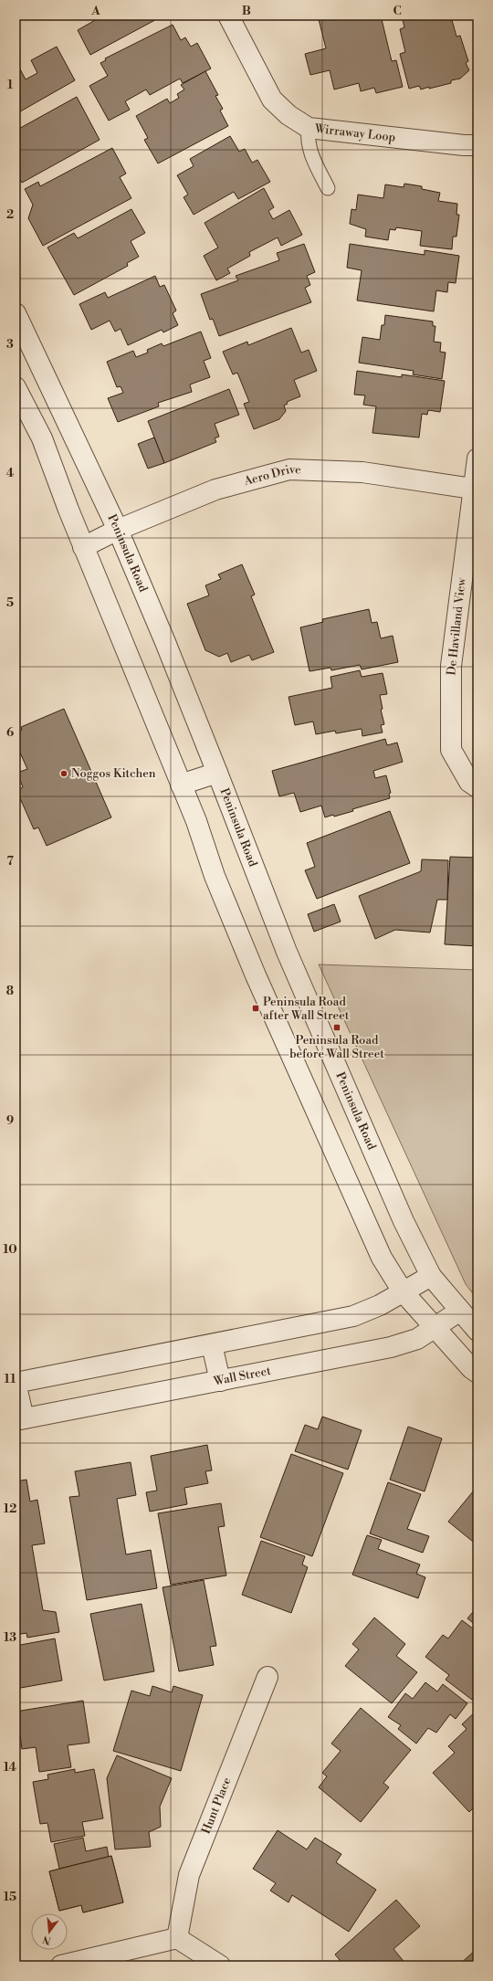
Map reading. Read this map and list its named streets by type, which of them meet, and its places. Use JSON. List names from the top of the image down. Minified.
{"streets":{"street":["Wirraway Loop","Aero Drive","Peninsula Road","De Havilland View","Wall Street","Hunt Place"]},"crossings":[["Aero Drive","Peninsula Road"],["Aero Drive","De Havilland View"],["Peninsula Road","Wall Street"]],"places":{"other":["Noggos Kitchen"],"transit":["Peninsula Road after Wall Street","Peninsula Road before Wall Street"]},"north":"bottom","grid":{"columns":["A","B","C"],"rows":["1","2","3","4","5","6","7","8","9","10","11","12","13","14","15"]}}
